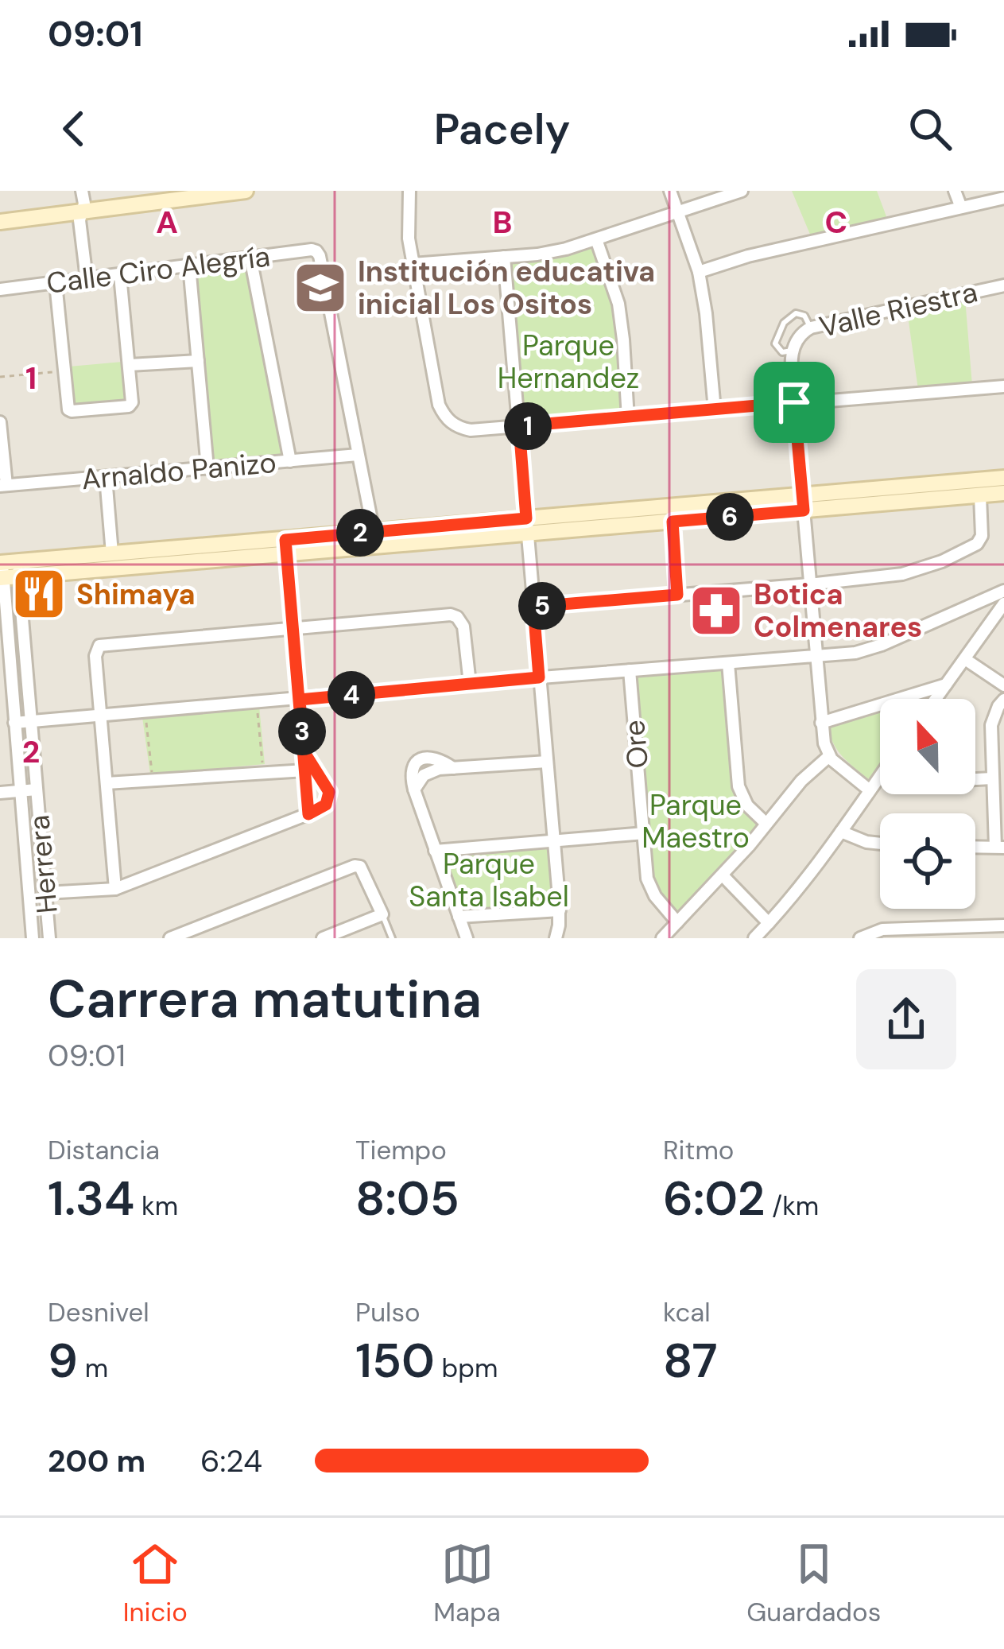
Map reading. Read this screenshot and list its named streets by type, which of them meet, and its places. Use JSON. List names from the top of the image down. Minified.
{"streets":{"street":["Calle Ciro Alegría","Valle Riestra","Arnaldo Panizo","Ore","Herrera"]},"crossings":[["Calle Ciro Alegría","Arnaldo Panizo"]],"parks":["Parque Hernandez","Parque Maestro","Parque Santa Isabel"],"places":{"school or university":["Institución educativa inicial Los Ositos"],"restaurant":["Shimaya"],"pharmacy":["Botica Colmenares"]},"north":"top","page":{"status":"09:01","header":"Pacely","pins":["1","6","2","5","4","3"],"heading":["Carrera matutina","09:01"],"stats":[["Distancia","1.34 km"],["Tiempo","8:05"],["Ritmo","6:02 /km"],["Desnivel","9 m"],["Pulso","150 bpm"],["kcal","87"]],"list":[{"name":"200 m","note":"6:24"}],"tabs":["Inicio","Mapa","Guardados"]},"grid":{"columns":["A","B","C"],"rows":["1","2"]}}
